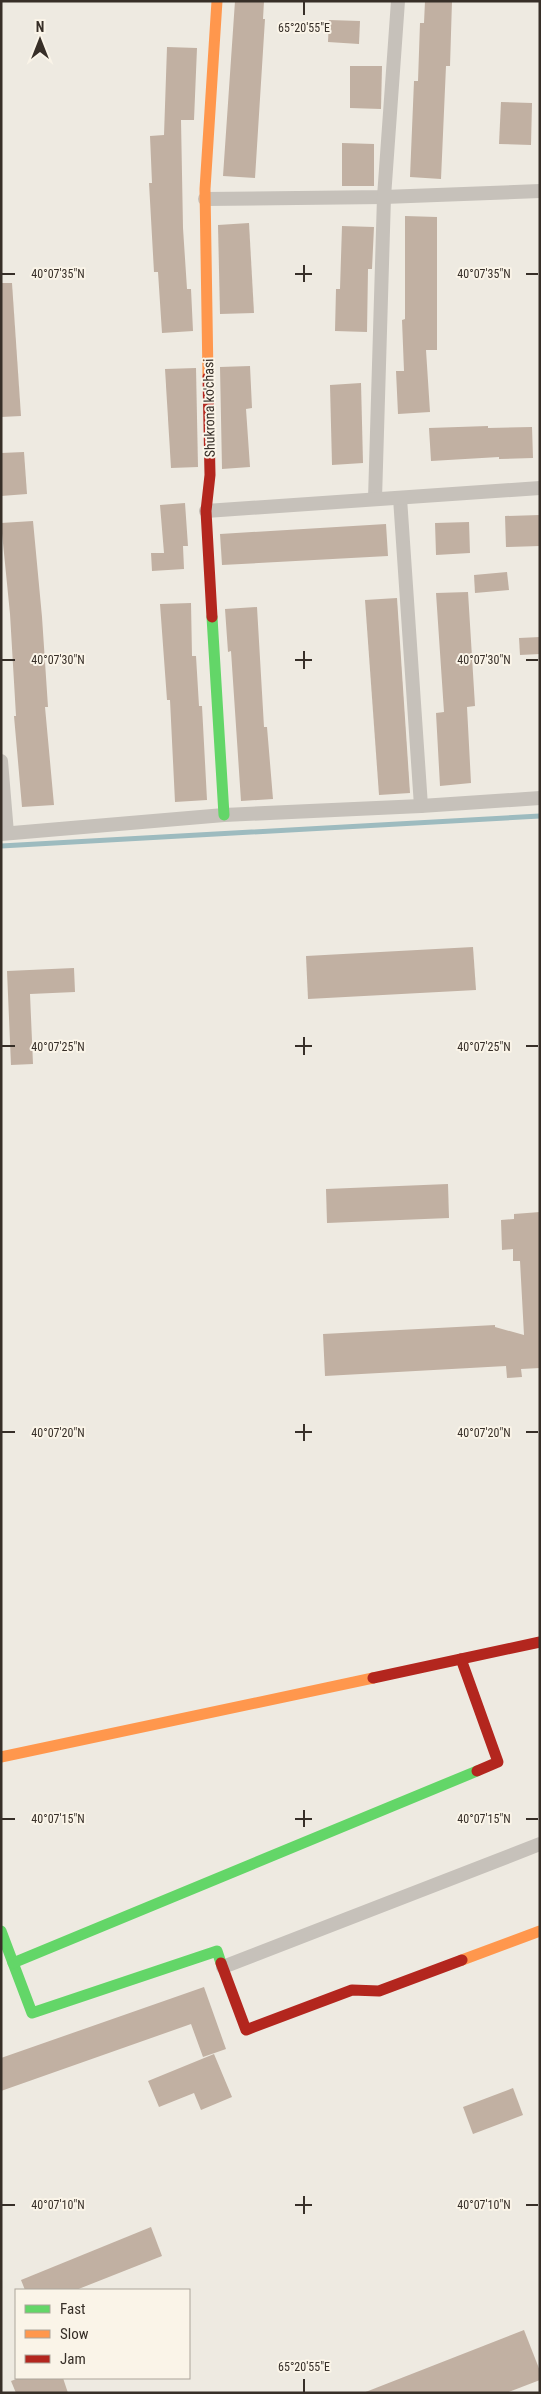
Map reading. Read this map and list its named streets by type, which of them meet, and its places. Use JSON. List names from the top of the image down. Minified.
{"streets":{"street":["Shukrona ko'chasi"]},"legend":["Fast","Slow","Jam"],"north":"top","coordinates":["65°20'55\"E","40°07'35\"N","40°07'30\"N","40°07'25\"N","40°07'20\"N","40°07'15\"N","40°07'10\"N"]}
